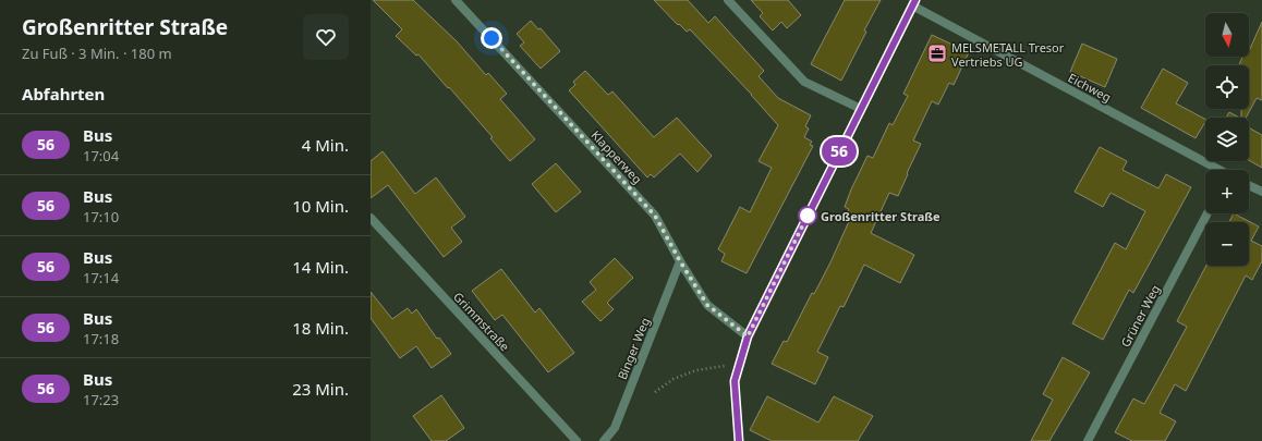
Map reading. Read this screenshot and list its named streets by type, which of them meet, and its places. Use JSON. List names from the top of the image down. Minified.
{"streets":{"street":["Eichweg","Klapperweg","Grüner Weg","Grimmstraße","Binger Weg"]},"crossings":[["Klapperweg","Binger Weg"]],"places":{"office":["MELSMETALL Tresor Vertriebs UG"],"other":["Großenritter Straße"]},"lines":["bus line 56"],"north":"bottom","page":{"heading":[["Großenritter Straße","Zu Fuß · 3 Min. · 180 m"],"Abfahrten"],"on_map":"56","map_buttons":["+","−"],"list":[{"mark":"56","name":"Bus","note":"17:04","value":"4 Min."},{"mark":"56","name":"Bus","note":"17:10","value":"10 Min."},{"mark":"56","name":"Bus","note":"17:14","value":"14 Min."},{"mark":"56","name":"Bus","note":"17:18","value":"18 Min."},{"mark":"56","name":"Bus","note":"17:23","value":"23 Min."}]}}
